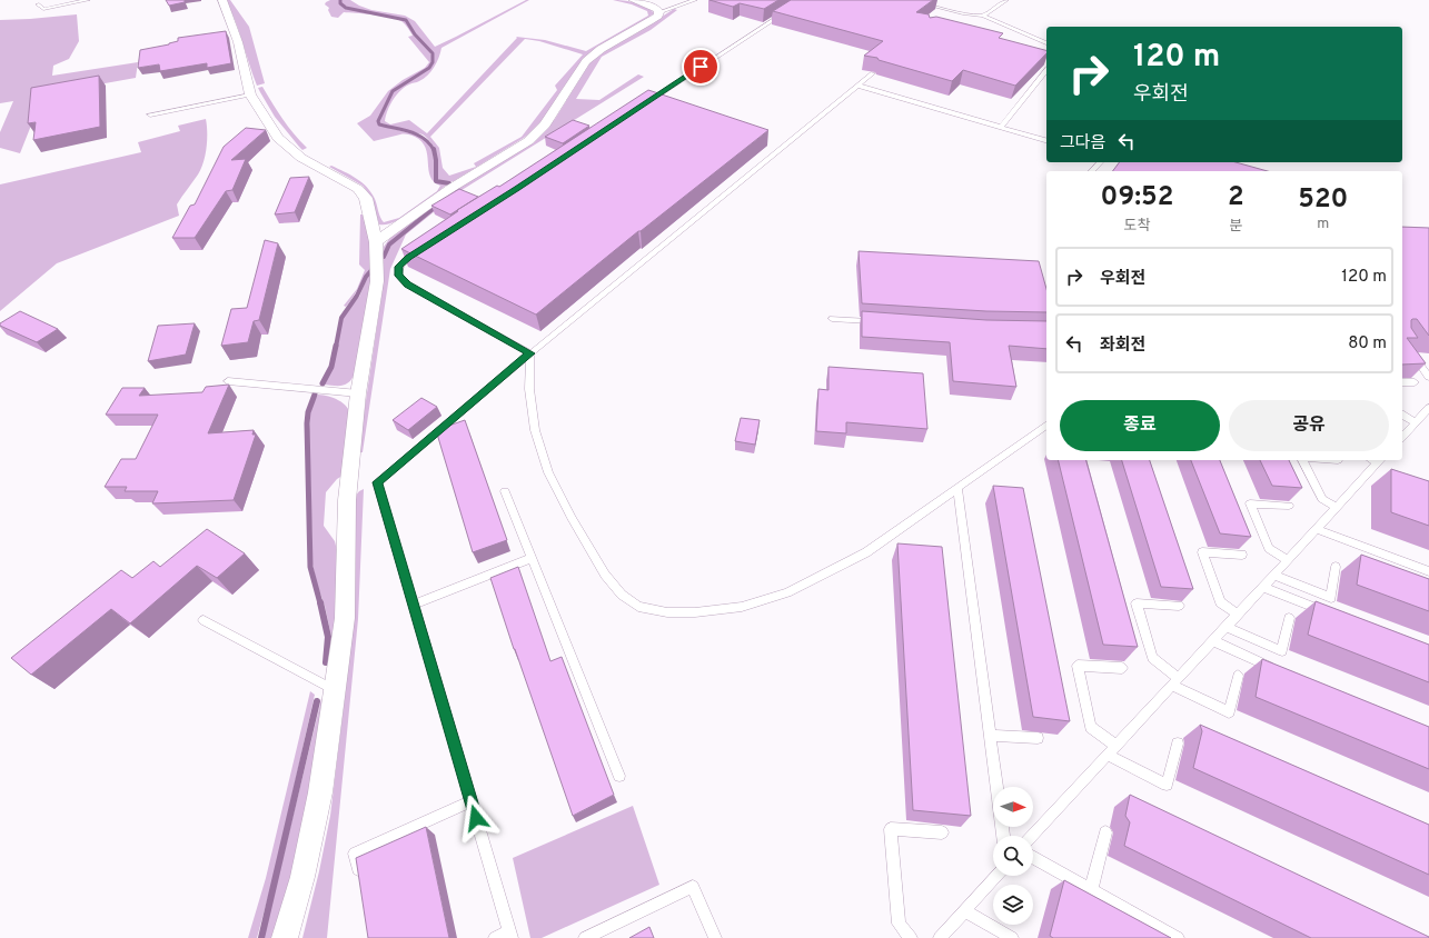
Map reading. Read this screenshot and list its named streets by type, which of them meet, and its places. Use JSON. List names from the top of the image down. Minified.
{"north":"right","page":{"turn":["120 m","우회전"],"then":"그다음","eta":["09:52","도착","2","분","520","m"],"list":[{"name":"우회전","value":"120 m"},{"name":"좌회전","value":"80 m"}],"buttons":["종료","공유"]}}
